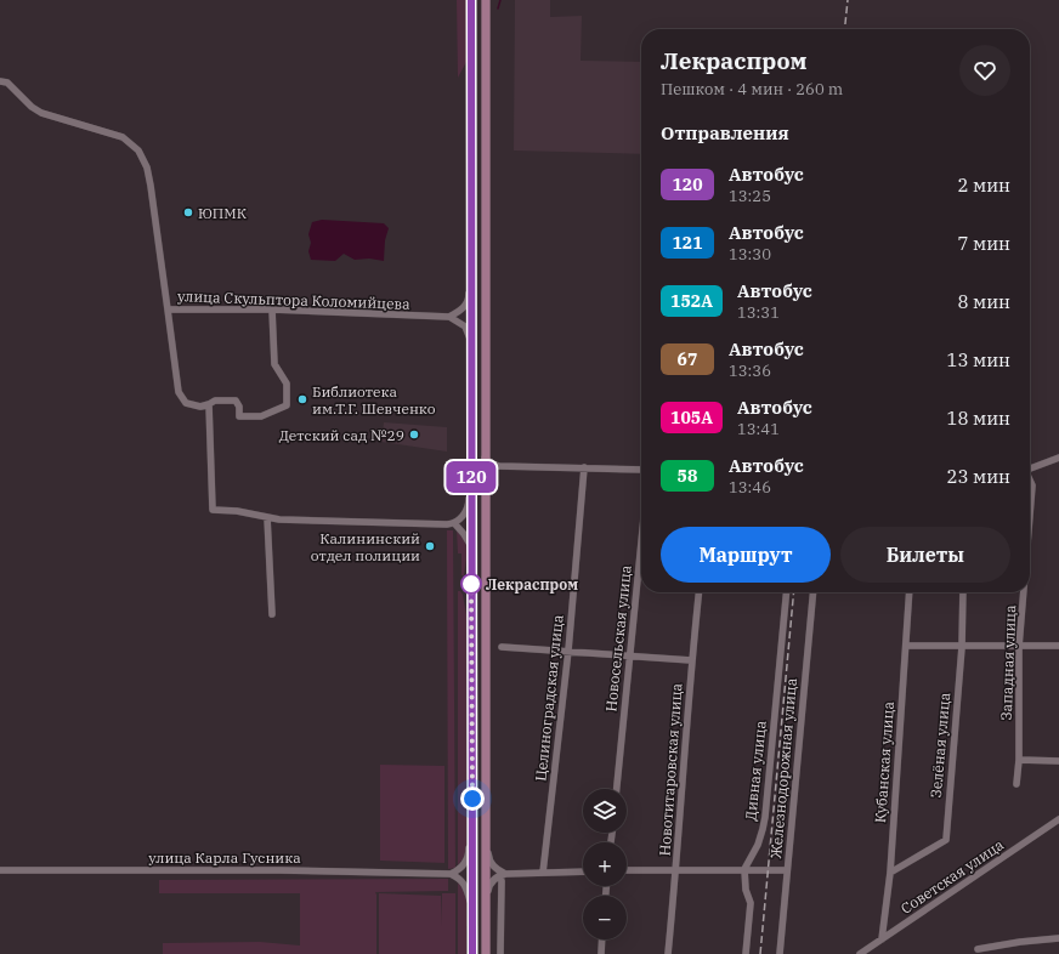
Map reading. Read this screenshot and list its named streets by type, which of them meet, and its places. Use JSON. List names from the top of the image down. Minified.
{"streets":{"street":["улица Скульптора Коломийцева","Новосельская улица","Западная улица","Целиноградская улица","Зелёная улица","Кубанская улица","Железнодорожная улица","Новотитаровская улица","Дивная улица","улица Карла Гусника","Советская улица"]},"crossings":[["Зелёная улица","Кубанская улица"],["Кубанская улица","Советская улица"]],"places":["ЮПМК","Библиотека им.Т.Г. Шевченко","Детский сад №29","Калининский отдел полиции","Лекраспром"],"lines":["bus line 120"],"page":{"on_map":"120","heading":[["Лекраспром","Пешком · 4 мин · 260 m"],"Отправления"],"list":[{"mark":"120","name":"Автобус","note":"13:25","value":"2 мин"},{"mark":"121","name":"Автобус","note":"13:30","value":"7 мин"},{"mark":"152A","name":"Автобус","note":"13:31","value":"8 мин"},{"mark":"67","name":"Автобус","note":"13:36","value":"13 мин"},{"mark":"105А","name":"Автобус","note":"13:41","value":"18 мин"},{"mark":"58","name":"Автобус","note":"13:46","value":"23 мин"}],"buttons":["Маршрут","Билеты"],"map_buttons":["+","−"]}}
